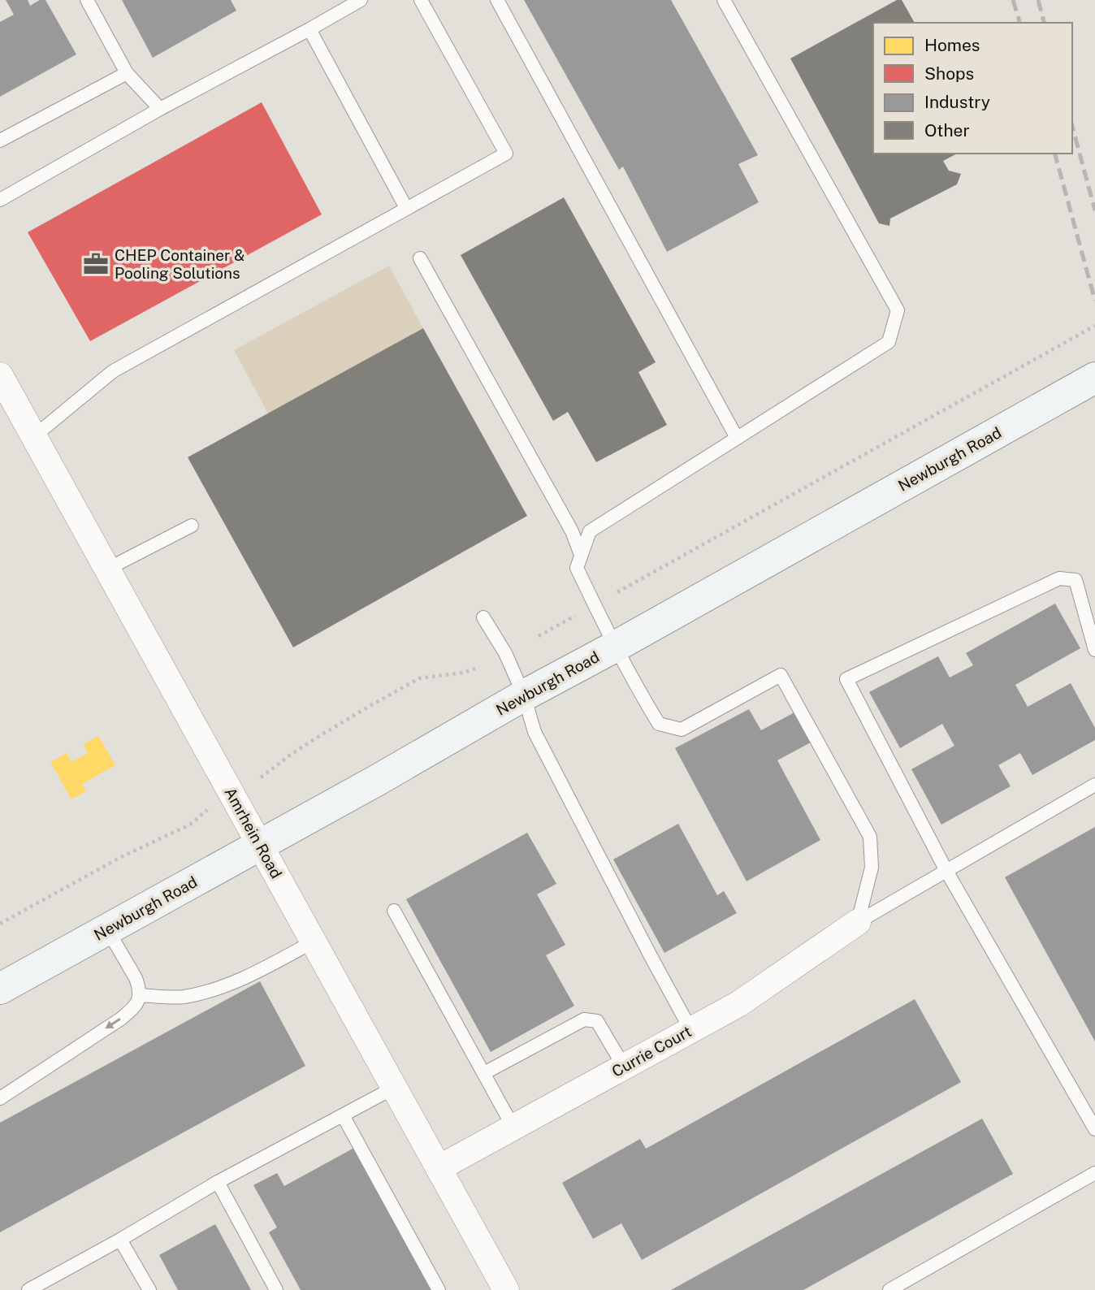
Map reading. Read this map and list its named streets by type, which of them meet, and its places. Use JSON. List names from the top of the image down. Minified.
{"streets":{"main road":["Newburgh Road"],"street":["Amrhein Road","Currie Court"]},"crossings":[["Newburgh Road","Amrhein Road"],["Amrhein Road","Currie Court"]],"places":{"office":["CHEP Container & Pooling Solutions"]},"legend":["Homes","Shops","Industry","Other"]}
